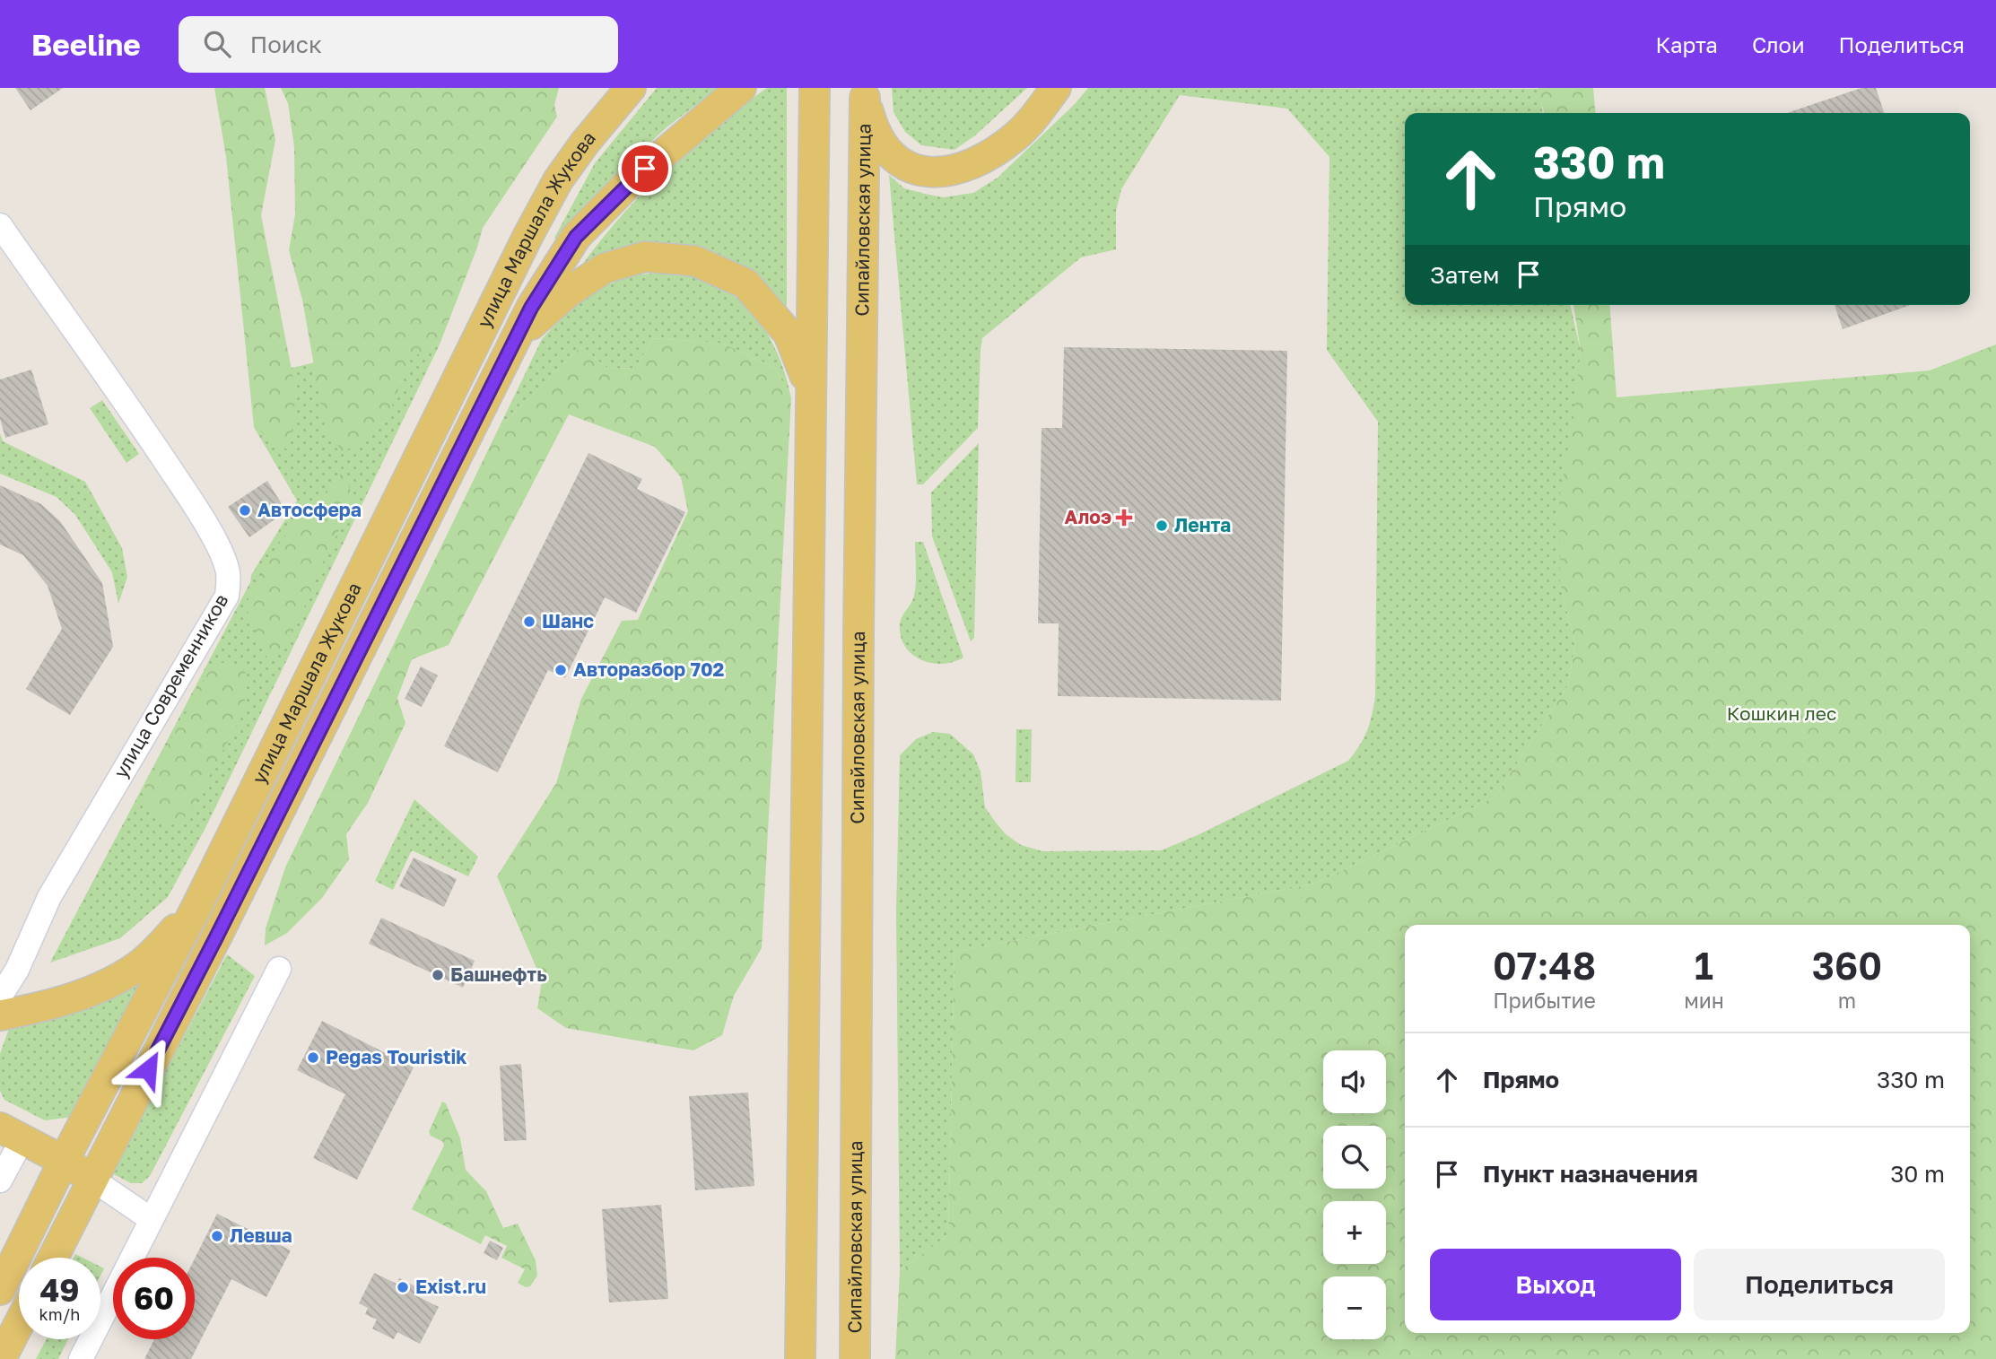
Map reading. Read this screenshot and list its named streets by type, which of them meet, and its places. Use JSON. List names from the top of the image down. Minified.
{"streets":{"main road":["Сипайловская улица","улица Маршала Жукова"],"street":["улица Современников"]},"parks":["Кошкин лес"],"places":{"other":["Автосфера","Лента","Шанс","Авторазбор 702","Башнефть","Pegas Touristik","Левша","Exist.ru"],"health":["Алоэ"]},"page":{"header":"Beeline","search":"Поиск","nav":["Карта","Слои","Поделиться"],"turn":["330 m","Прямо"],"then":"Затем","eta":["07:48","Прибытие","1","мин","360","m"],"list":[{"name":"Прямо","value":"330 m"},{"name":"Пункт назначения","value":"30 m"}],"map_buttons":["+","−"],"buttons":["Выход","Поделиться"],"speed":"49 km/h","limit":"60"}}
